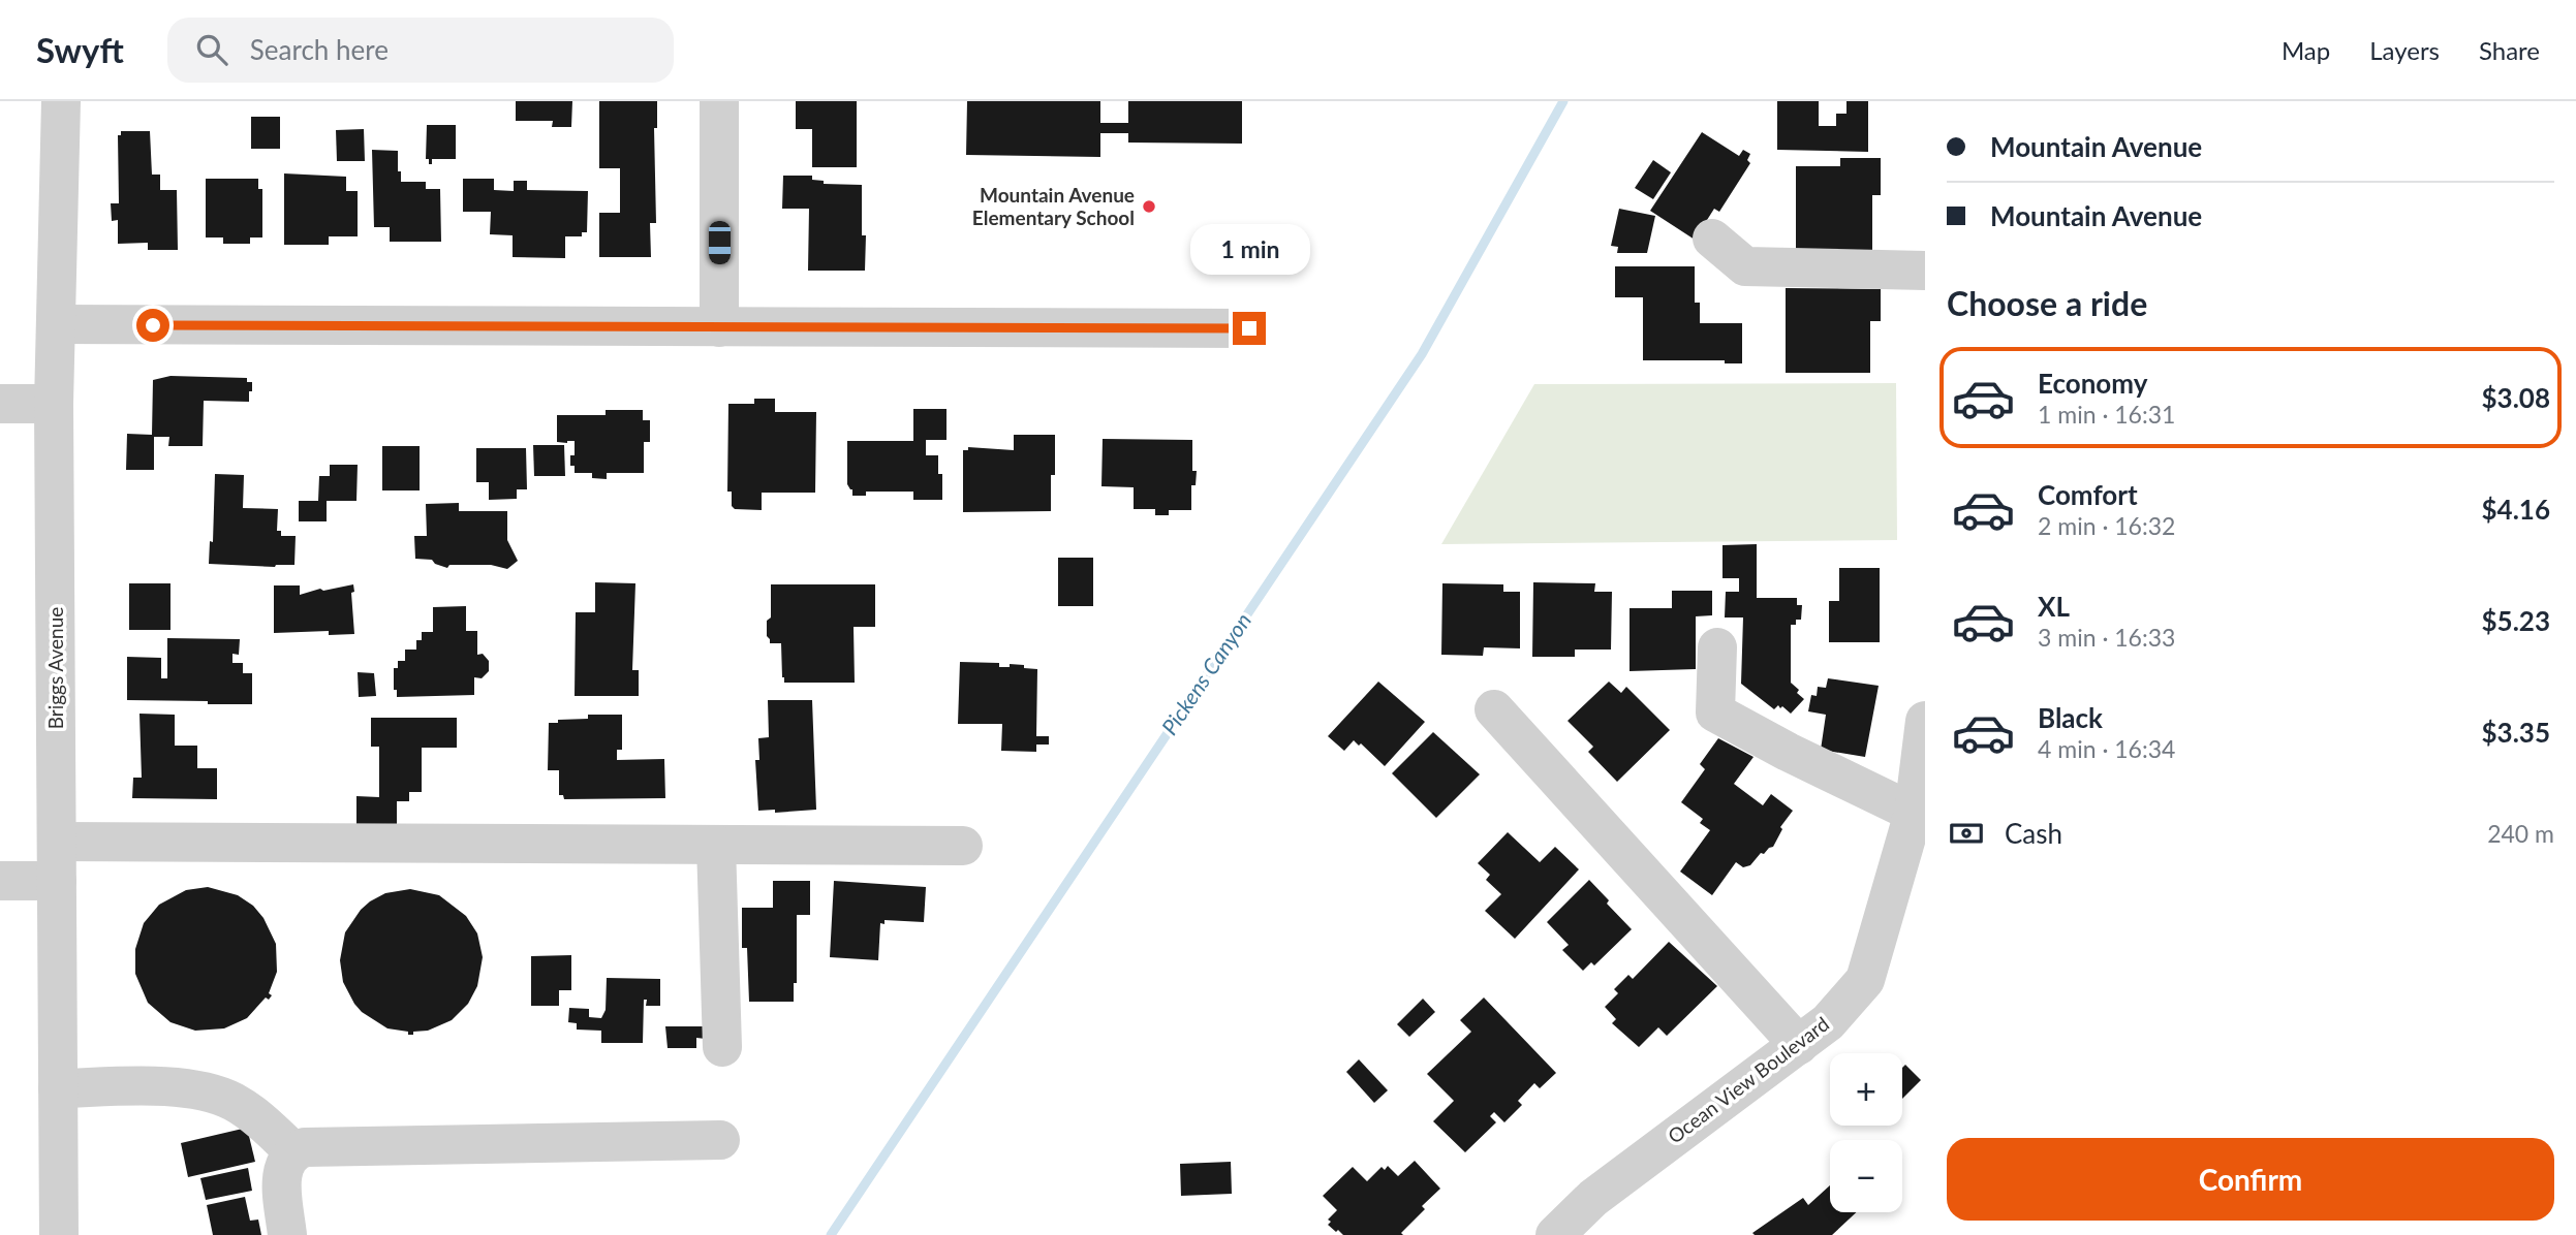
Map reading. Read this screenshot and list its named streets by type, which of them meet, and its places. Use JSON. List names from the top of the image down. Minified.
{"streets":{"street":["Briggs Avenue","Ocean View Boulevard"]},"water":["Pickens Canyon"],"places":["Mountain Avenue Elementary School"],"page":{"header":"Swyft","search":"Search here","nav":["Map","Layers","Share"],"banner":["Mountain Avenue","Mountain Avenue"],"bubble":"1 min","heading":"Choose a ride","list":[{"name":"Economy","note":"1 min · 16:31","value":"$3.08"},{"name":"Comfort","note":"2 min · 16:32","value":"$4.16"},{"name":"XL","note":"3 min · 16:33","value":"$5.23"},{"name":"Black","note":"4 min · 16:34","value":"$3.35"}],"pay":["Cash","240 m"],"map_buttons":["+","−"],"buttons":"Confirm"}}
